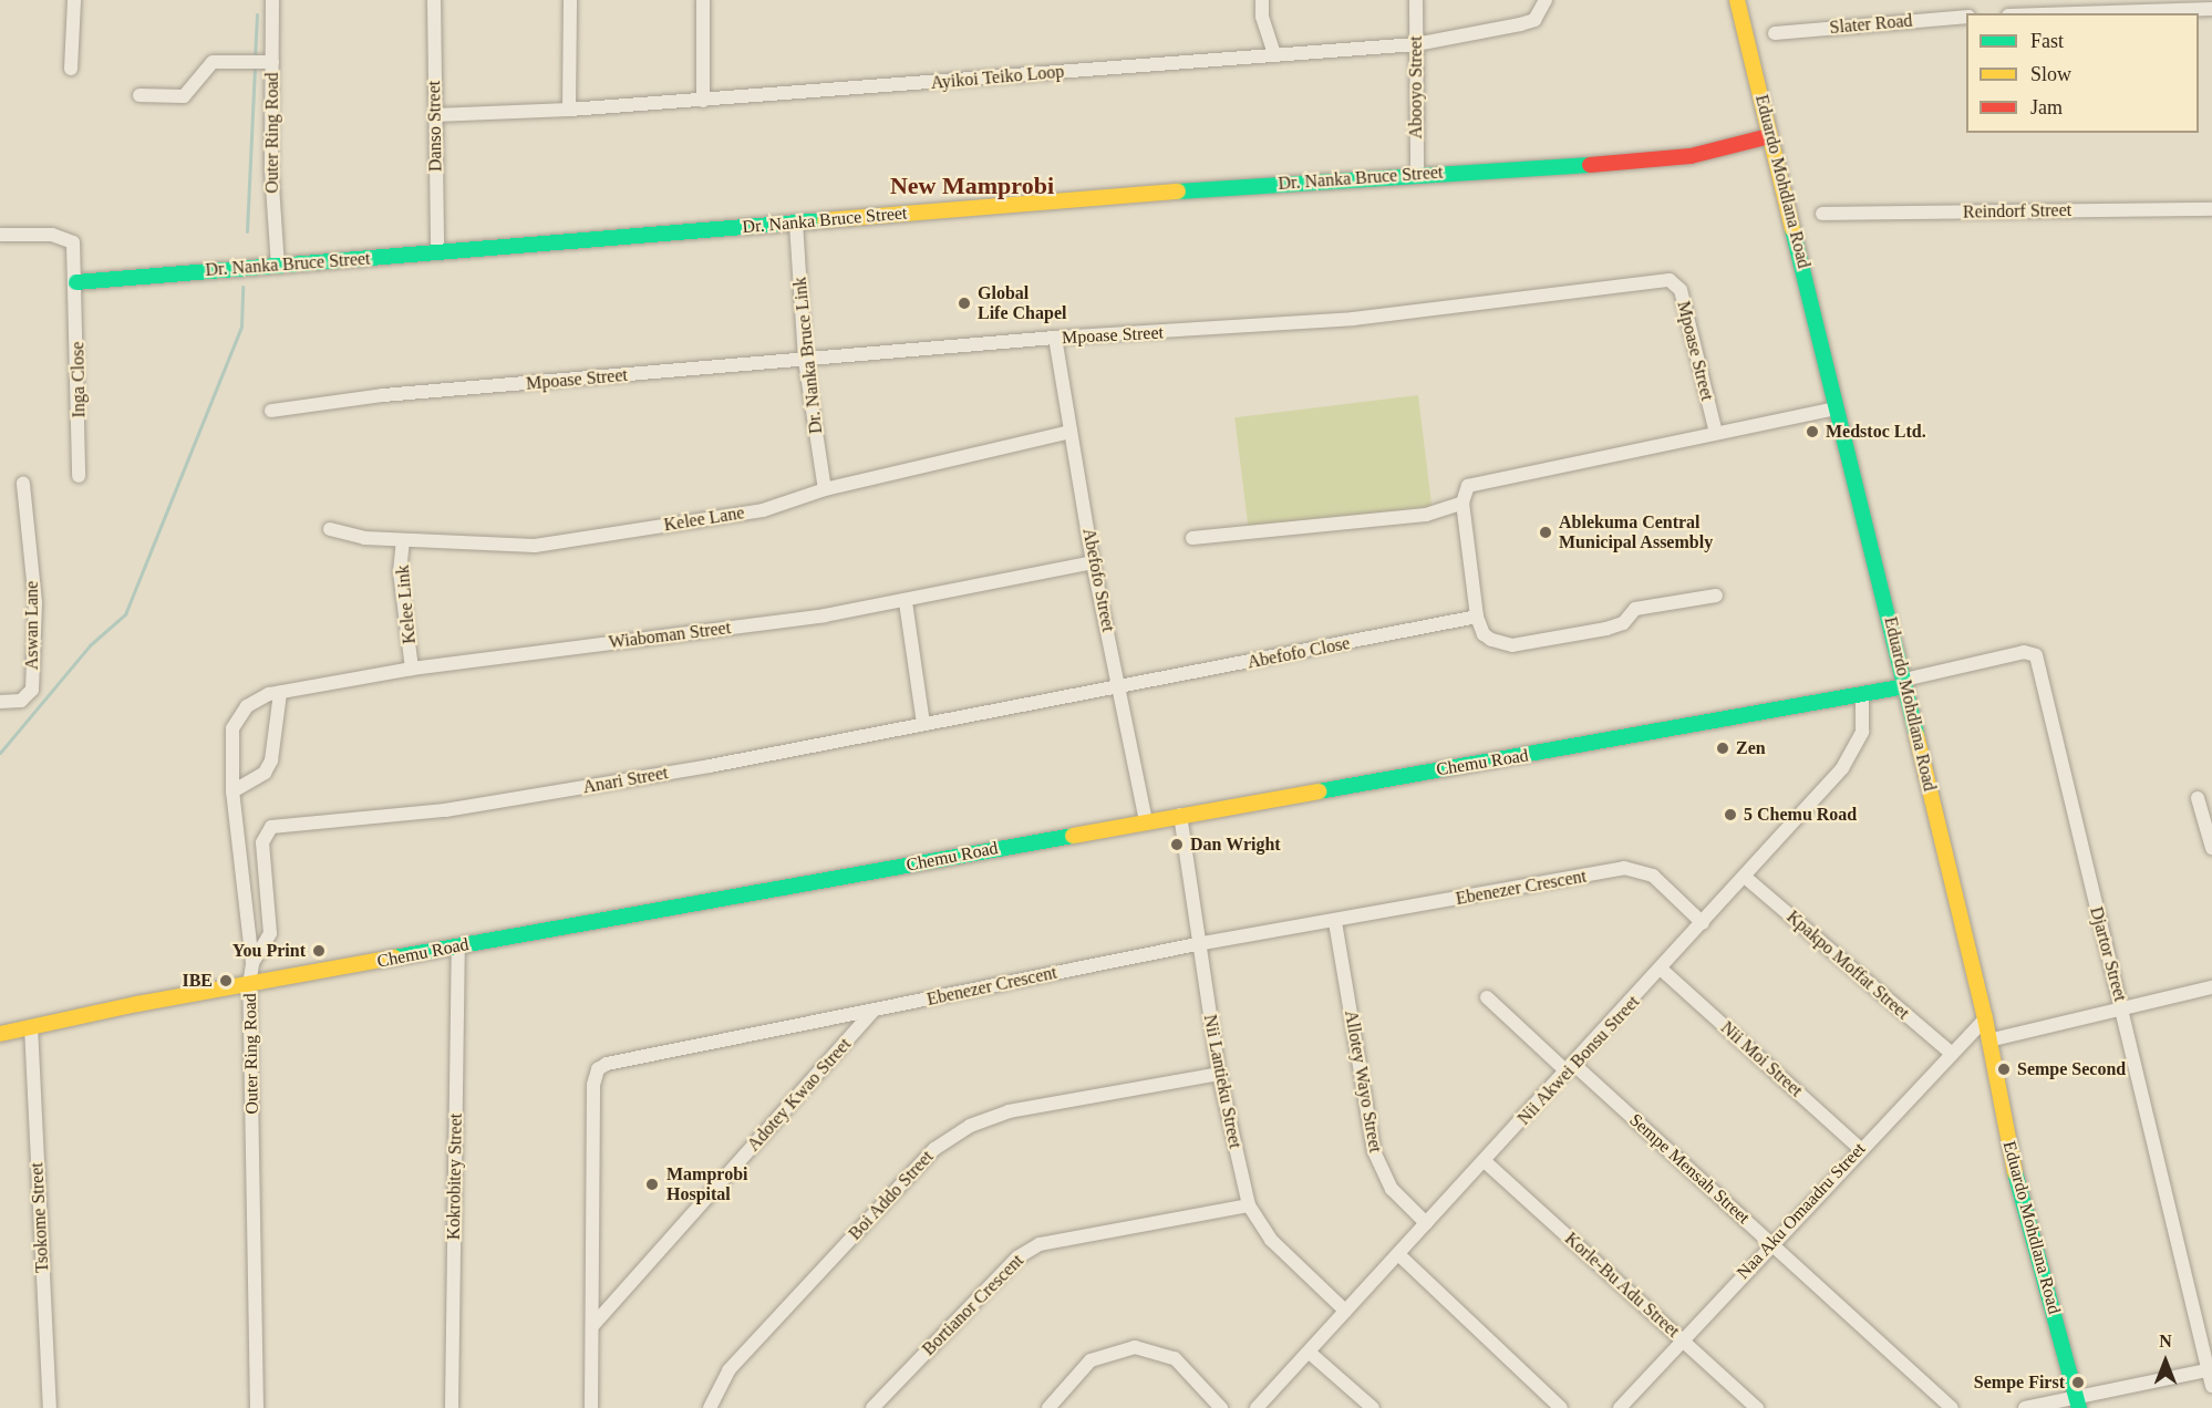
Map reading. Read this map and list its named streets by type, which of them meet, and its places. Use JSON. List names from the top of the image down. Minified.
{"streets":{"street":["Slater Road","Ayikoi Teiko Loop","Abooyo Street","Danso Street","Outer Ring Road","Dr. Nanka Bruce Street","Eduardo Mohdlana Road","Reindorf Street","Mpoase Street","Dr. Nanka Bruce Link","Inga Close","Kelee Lane","Abefofo Street","Kelee Link","Aswan Lane","Wiaboman Street","Abefofo Close","Chemu Road","Anari Street","Ebenezer Crescent","Djartor Street","Kpakpo Moffat Street","Nii Moi Street","Nii Akwei Bonsu Street","Nii Lantieku Street","Allotey Wayo Street","Adotey Kwao Street","Sempe Mensah Street","Kokrobitey Street","Boi Addo Street","Naa Aku Omaadru Street","Tsokome Street","Korle-Bu Adu Street","Bortianor Crescent"]},"crossings":[["Ayikoi Teiko Loop","Abooyo Street"],["Ayikoi Teiko Loop","Danso Street"],["Abooyo Street","Dr. Nanka Bruce Street"],["Danso Street","Dr. Nanka Bruce Street"],["Outer Ring Road","Dr. Nanka Bruce Street"],["Outer Ring Road","Wiaboman Street"],["Outer Ring Road","Chemu Road"],["Outer Ring Road","Anari Street"],["Dr. Nanka Bruce Street","Eduardo Mohdlana Road"],["Dr. Nanka Bruce Street","Dr. Nanka Bruce Link"],["Dr. Nanka Bruce Street","Inga Close"],["Eduardo Mohdlana Road","Chemu Road"],["Eduardo Mohdlana Road","Djartor Street"],["Eduardo Mohdlana Road","Naa Aku Omaadru Street"],["Mpoase Street","Dr. Nanka Bruce Link"],["Mpoase Street","Abefofo Street"],["Dr. Nanka Bruce Link","Kelee Lane"],["Kelee Lane","Abefofo Street"],["Kelee Lane","Kelee Link"],["Abefofo Street","Wiaboman Street"],["Abefofo Street","Abefofo Close"],["Abefofo Street","Chemu Road"],["Abefofo Street","Anari Street"],["Kelee Link","Wiaboman Street"],["Abefofo Close","Anari Street"],["Chemu Road","Djartor Street"],["Chemu Road","Nii Akwei Bonsu Street"],["Chemu Road","Nii Lantieku Street"],["Chemu Road","Kokrobitey Street"],["Chemu Road","Tsokome Street"],["Ebenezer Crescent","Nii Akwei Bonsu Street"],["Ebenezer Crescent","Nii Lantieku Street"],["Ebenezer Crescent","Allotey Wayo Street"],["Ebenezer Crescent","Adotey Kwao Street"],["Kpakpo Moffat Street","Nii Akwei Bonsu Street"],["Kpakpo Moffat Street","Naa Aku Omaadru Street"],["Nii Moi Street","Nii Akwei Bonsu Street"],["Nii Moi Street","Naa Aku Omaadru Street"],["Nii Akwei Bonsu Street","Nii Lantieku Street"],["Nii Akwei Bonsu Street","Allotey Wayo Street"],["Nii Akwei Bonsu Street","Sempe Mensah Street"],["Nii Akwei Bonsu Street","Korle-Bu Adu Street"],["Nii Lantieku Street","Boi Addo Street"],["Nii Lantieku Street","Bortianor Crescent"],["Sempe Mensah Street","Naa Aku Omaadru Street"],["Naa Aku Omaadru Street","Korle-Bu Adu Street"]],"districts":["New Mamprobi"],"places":["Global Life Chapel","Medstoc Ltd.","Ablekuma Central Municipal Assembly","Zen","5 Chemu Road","Dan Wright","You Print","IBE","Sempe Second","Mamprobi Hospital","Sempe First"],"legend":["Fast","Slow","Jam"],"north":"top"}
